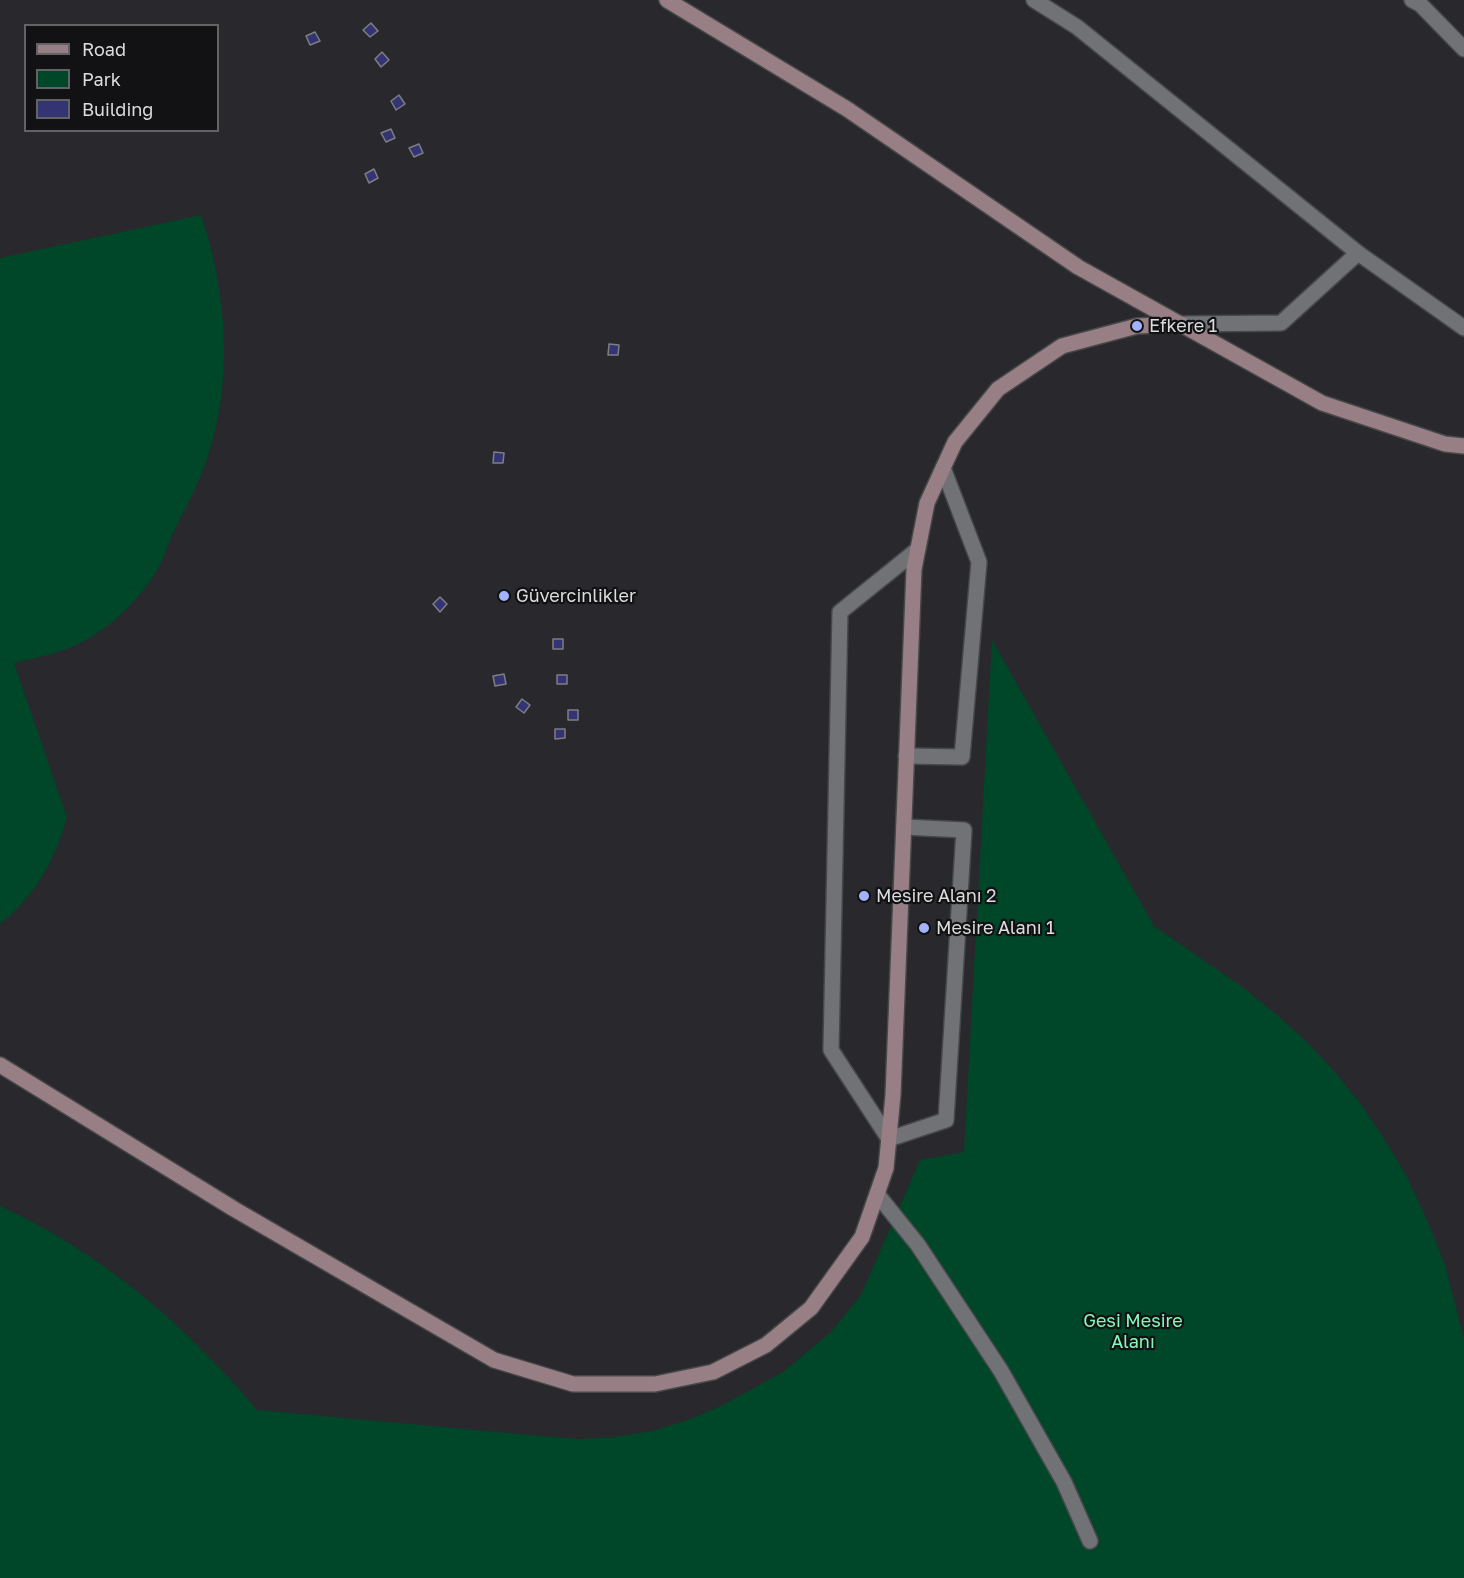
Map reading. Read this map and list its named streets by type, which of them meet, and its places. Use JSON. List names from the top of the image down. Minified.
{"parks":["Gesi Mesire Alanı"],"places":["Efkere 1","Güvercinlikler","Mesire Alanı 2","Mesire Alanı 1"],"legend":["Road","Park","Building"]}
